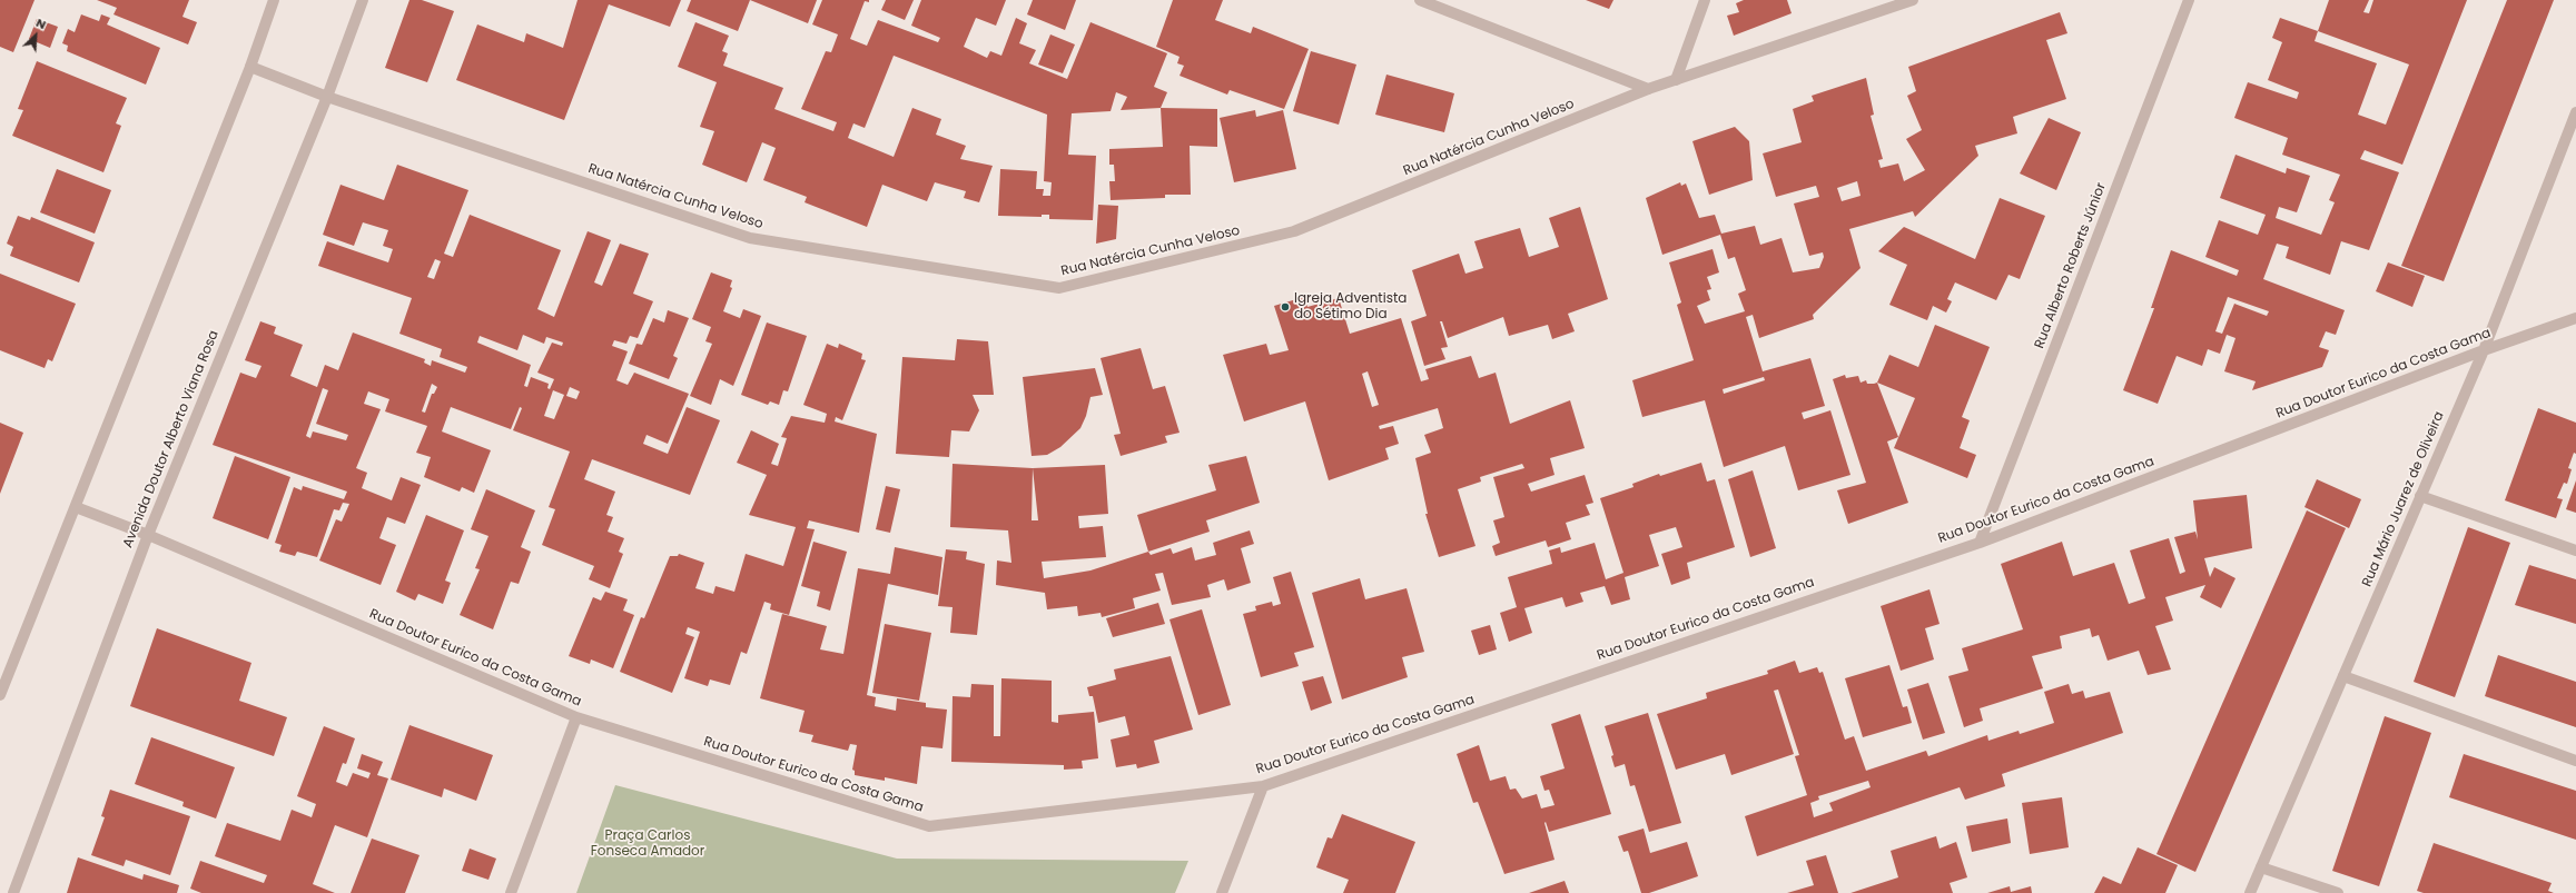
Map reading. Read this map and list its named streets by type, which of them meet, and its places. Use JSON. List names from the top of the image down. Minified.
{"streets":{"street":["Rua Natércia Cunha Veloso","Rua Alberto Roberts Júnior","Rua Doutor Eurico da Costa Gama","Avenida Doutor Alberto Viana Rosa","Rua Mário Juarez de Oliveira"]},"crossings":[["Rua Natércia Cunha Veloso","Avenida Doutor Alberto Viana Rosa"],["Rua Alberto Roberts Júnior","Rua Doutor Eurico da Costa Gama"],["Rua Doutor Eurico da Costa Gama","Avenida Doutor Alberto Viana Rosa"],["Rua Doutor Eurico da Costa Gama","Rua Mário Juarez de Oliveira"]],"parks":["Praça Carlos Fonseca Amador"],"places":["Igreja Adventista do Sétimo Dia"],"north":"top right"}
